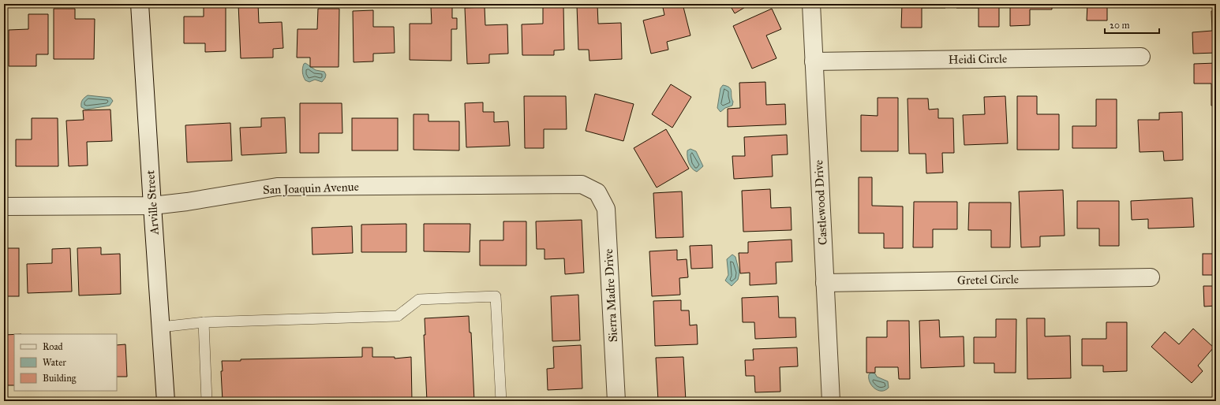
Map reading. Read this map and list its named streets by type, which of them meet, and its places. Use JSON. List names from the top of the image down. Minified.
{"streets":{"street":["Heidi Circle","San Joaquin Avenue","Arville Street","Castlewood Drive","Gretel Circle","Sierra Madre Drive"]},"crossings":[["Heidi Circle","Castlewood Drive"],["San Joaquin Avenue","Arville Street"],["San Joaquin Avenue","Sierra Madre Drive"],["Castlewood Drive","Gretel Circle"]],"legend":["Road","Water","Building"],"scale_bar":"20 m"}
